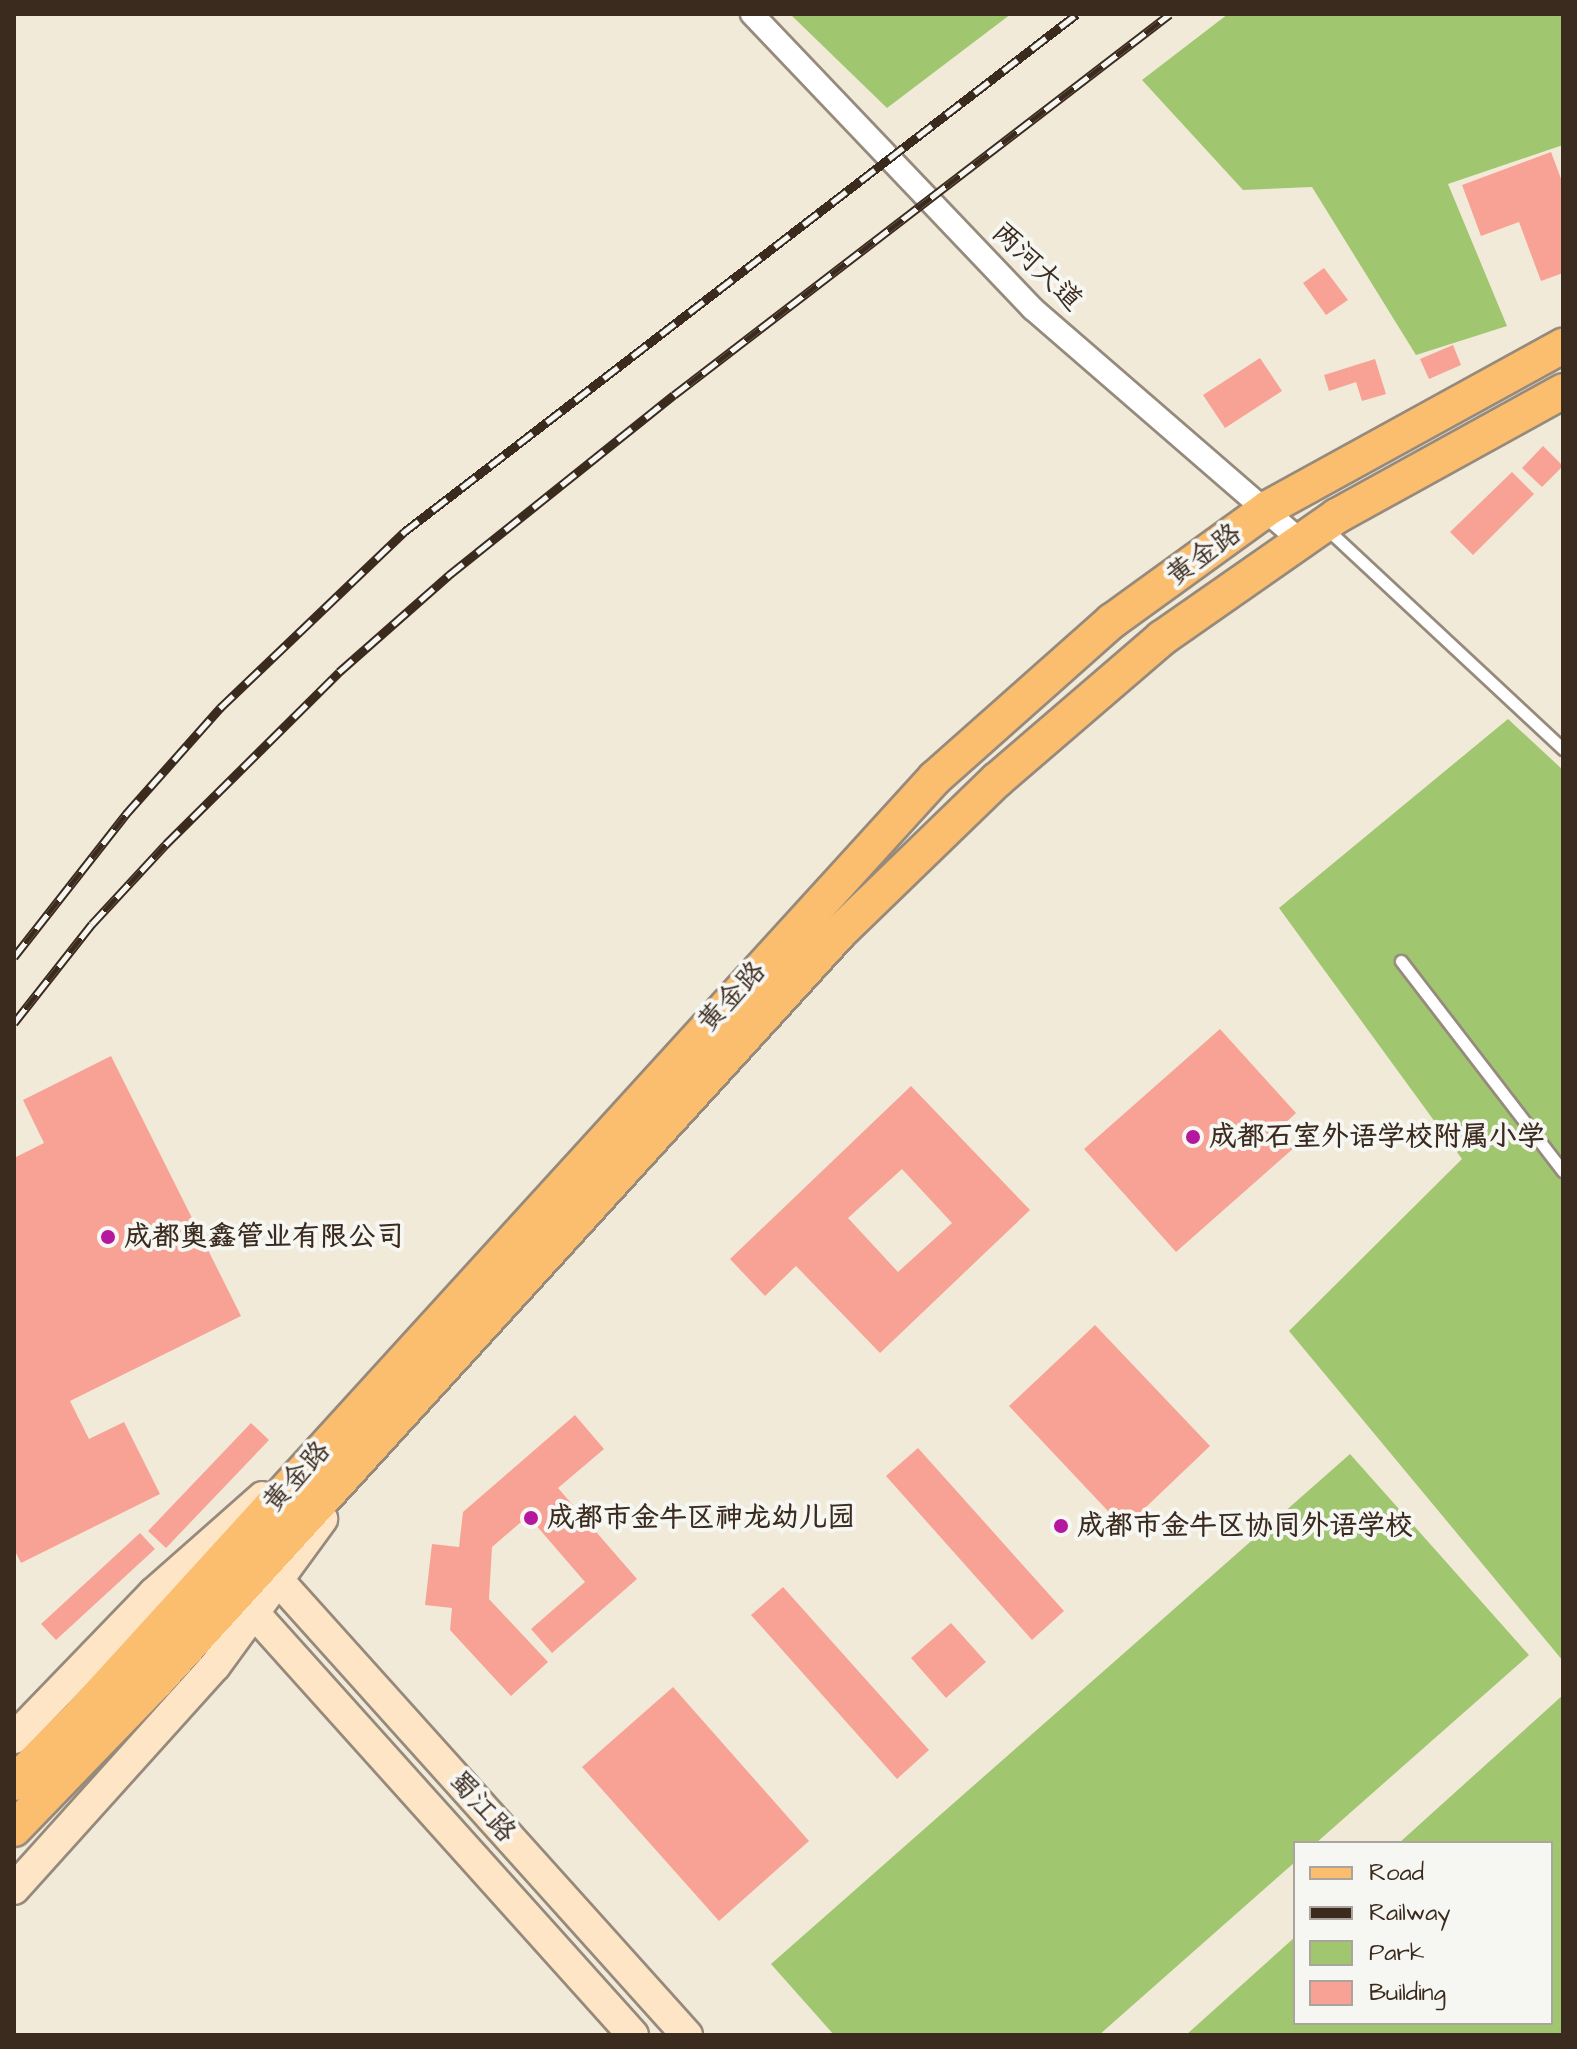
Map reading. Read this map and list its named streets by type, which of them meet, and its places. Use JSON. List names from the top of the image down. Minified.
{"streets":{"main road":["黄金路"],"street":["两河大道","蜀江路"]},"crossings":[["两河大道","黄金路"]],"places":["成都石室外语学校附属小学","成都奥鑫管业有限公司","成都市金牛区神龙幼儿园","成都市金牛区协同外语学校"],"legend":["Road","Railway","Park","Building"]}
